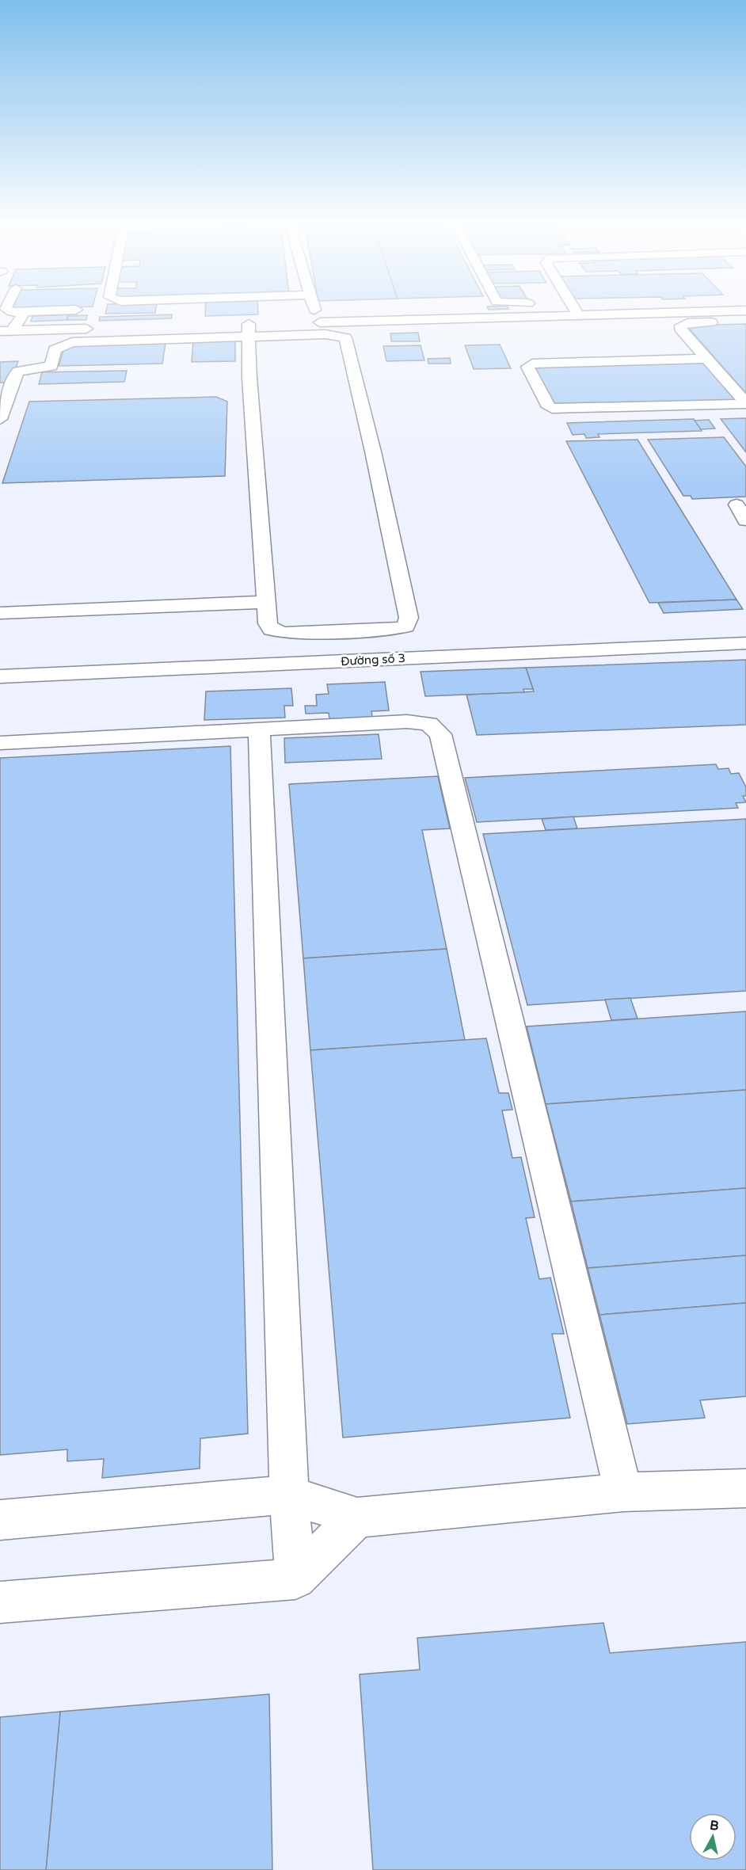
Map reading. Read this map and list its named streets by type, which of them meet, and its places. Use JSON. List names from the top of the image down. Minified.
{"streets":{"street":["Đường số 3"]},"north":"top"}
